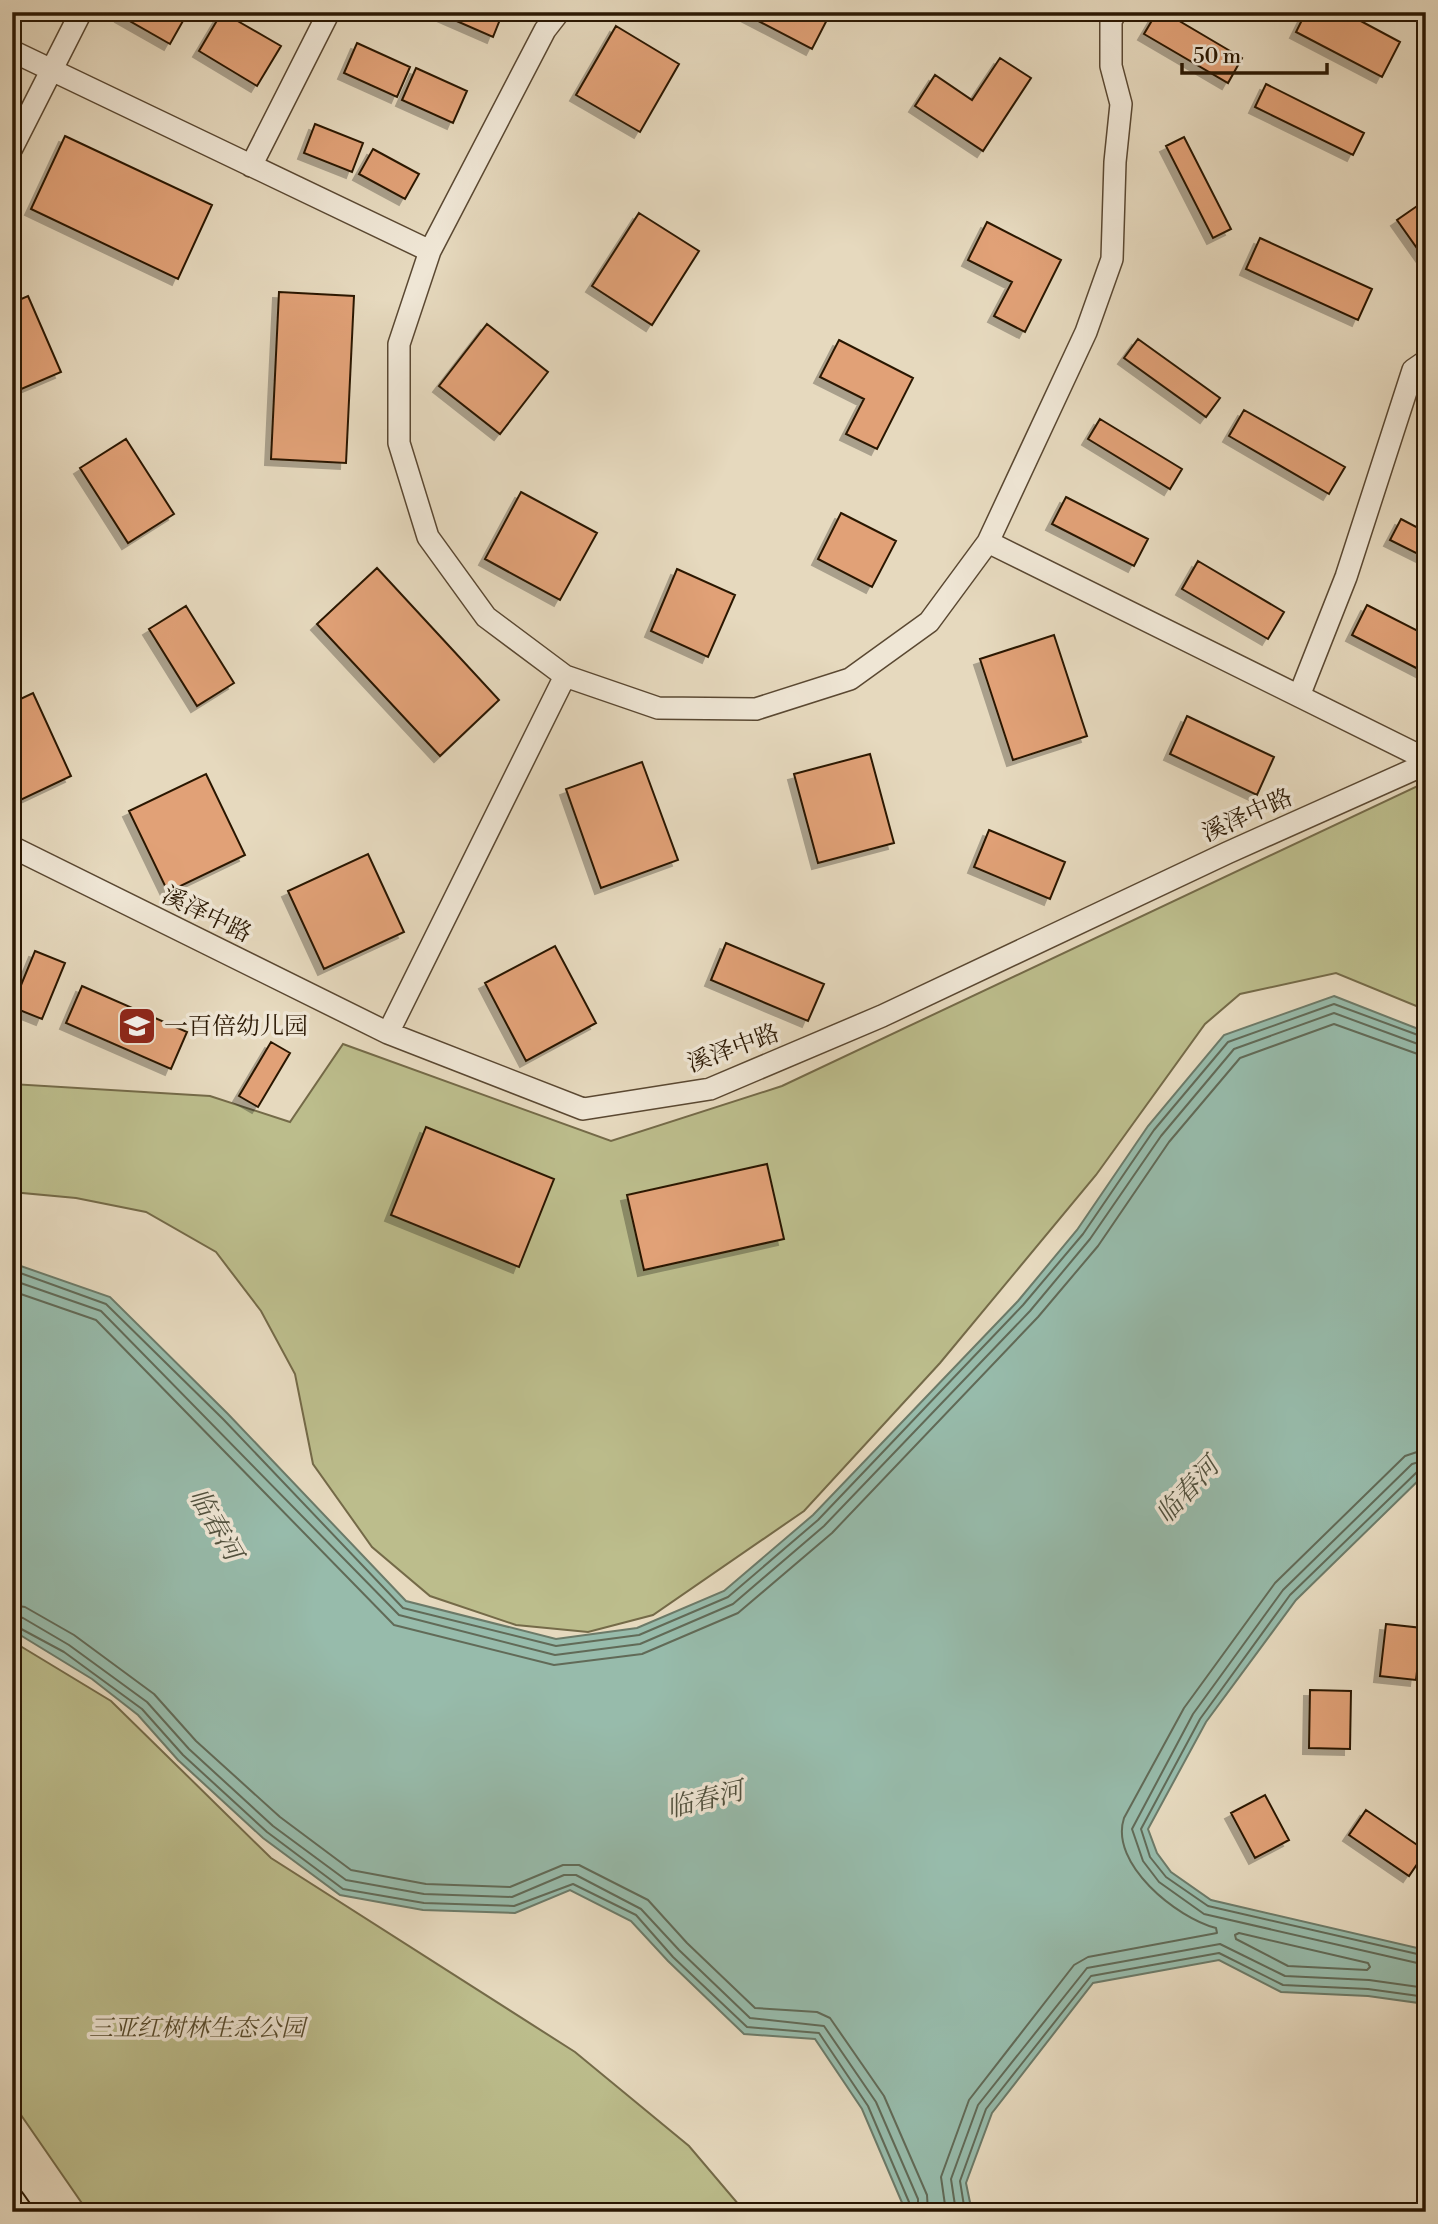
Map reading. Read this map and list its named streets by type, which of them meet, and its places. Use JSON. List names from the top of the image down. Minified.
{"streets":{"street":["溪泽中路"]},"water":["临春河"],"parks":["三亚红树林生态公园"],"places":{"school or university":["一百倍幼儿园"]},"scale_bar":"50 m"}
